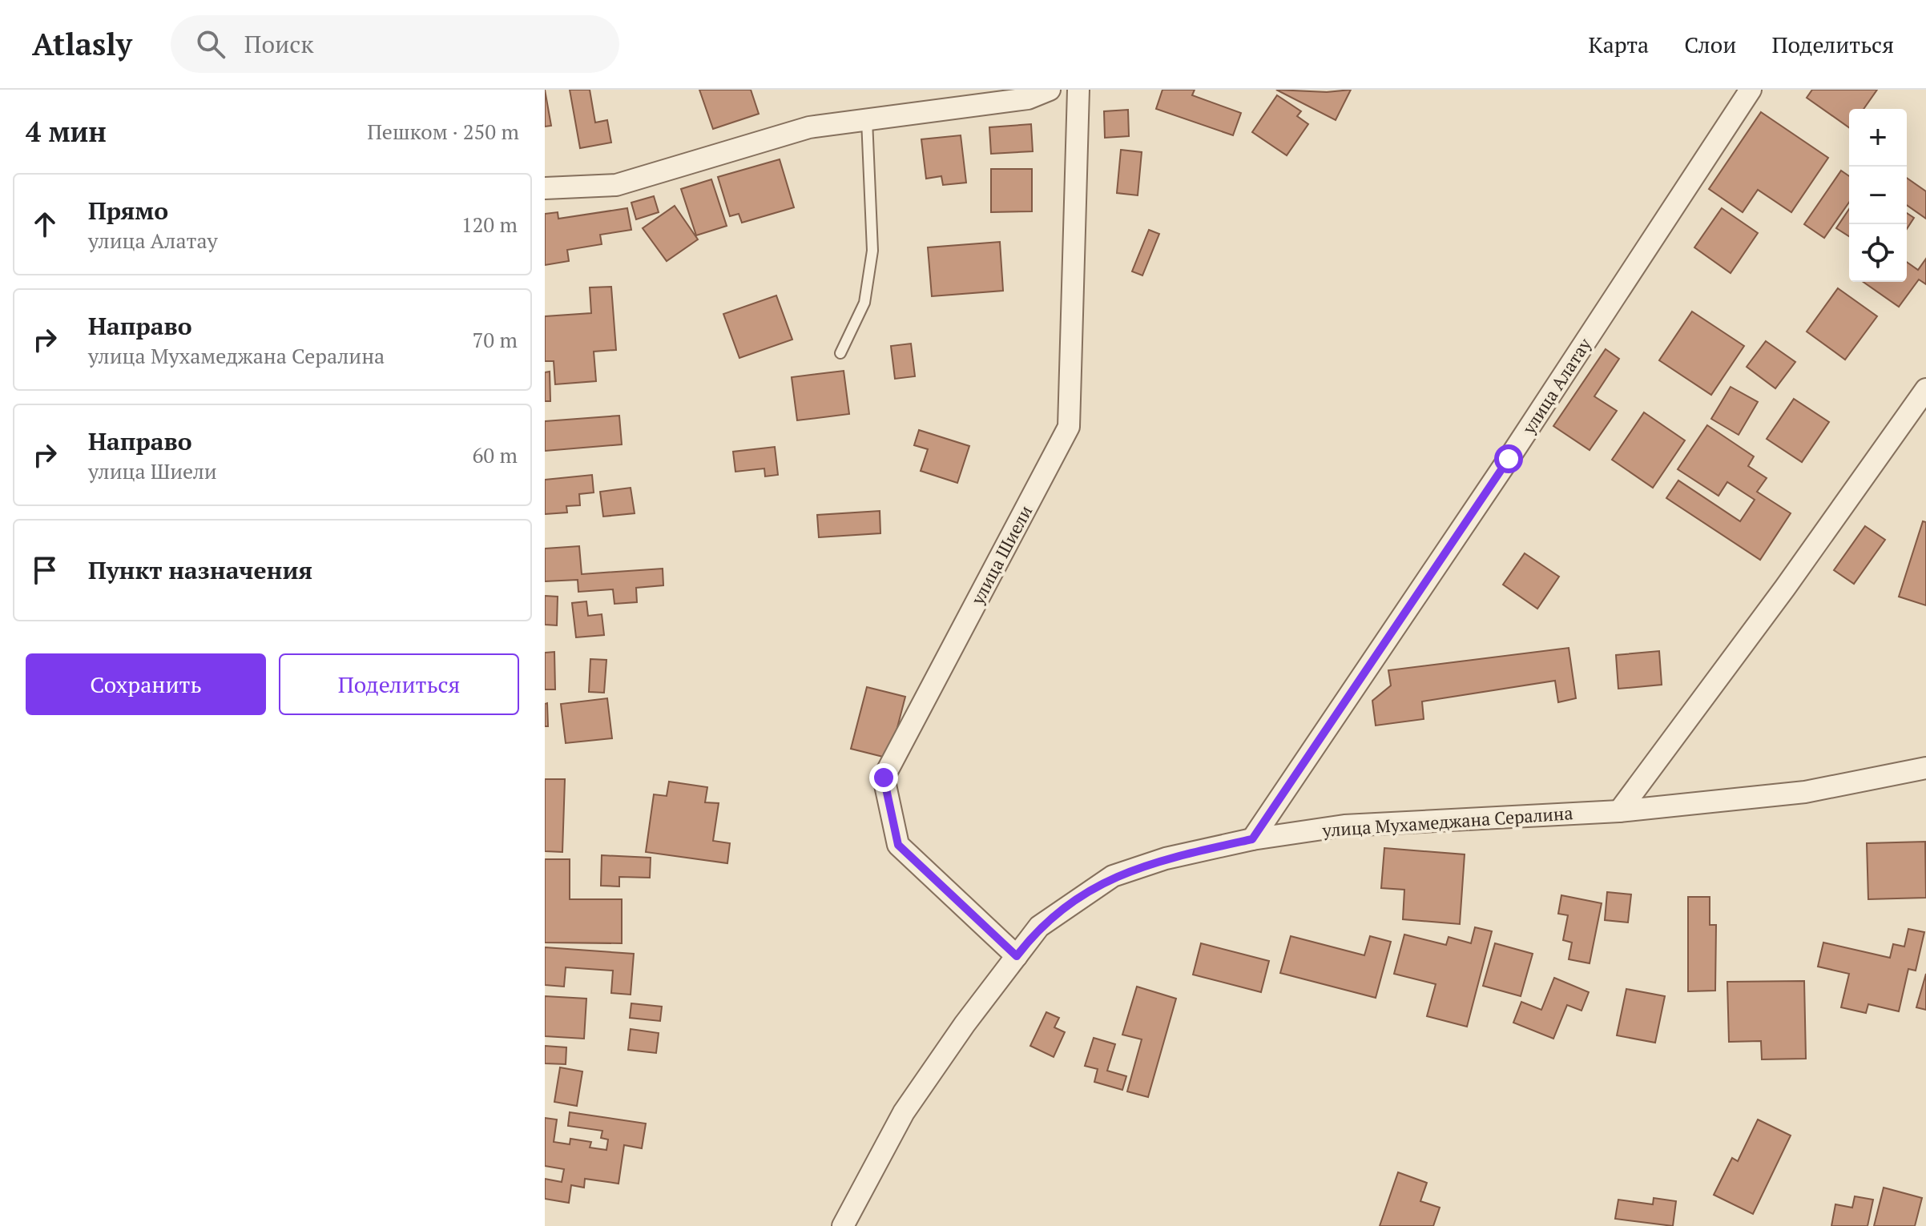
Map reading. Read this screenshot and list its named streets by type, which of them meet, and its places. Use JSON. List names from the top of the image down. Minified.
{"streets":{"street":["улица Алатау","улица Шиели","улица Мухамеджана Сералина"]},"crossings":[["улица Алатау","улица Мухамеджана Сералина"],["улица Шиели","улица Мухамеджана Сералина"]],"page":{"header":"Atlasly","search":"Поиск","nav":["Карта","Слои","Поделиться"],"heading":["4 мин","Пешком · 250 m"],"map_buttons":["+","−"],"list":[["Прямо","улица Алатау","120 m"],["Направо","улица Мухамеджана Сералина","70 m"],["Направо","улица Шиели","60 m"],"Пункт назначения"],"buttons":["Сохранить","Поделиться"]}}
